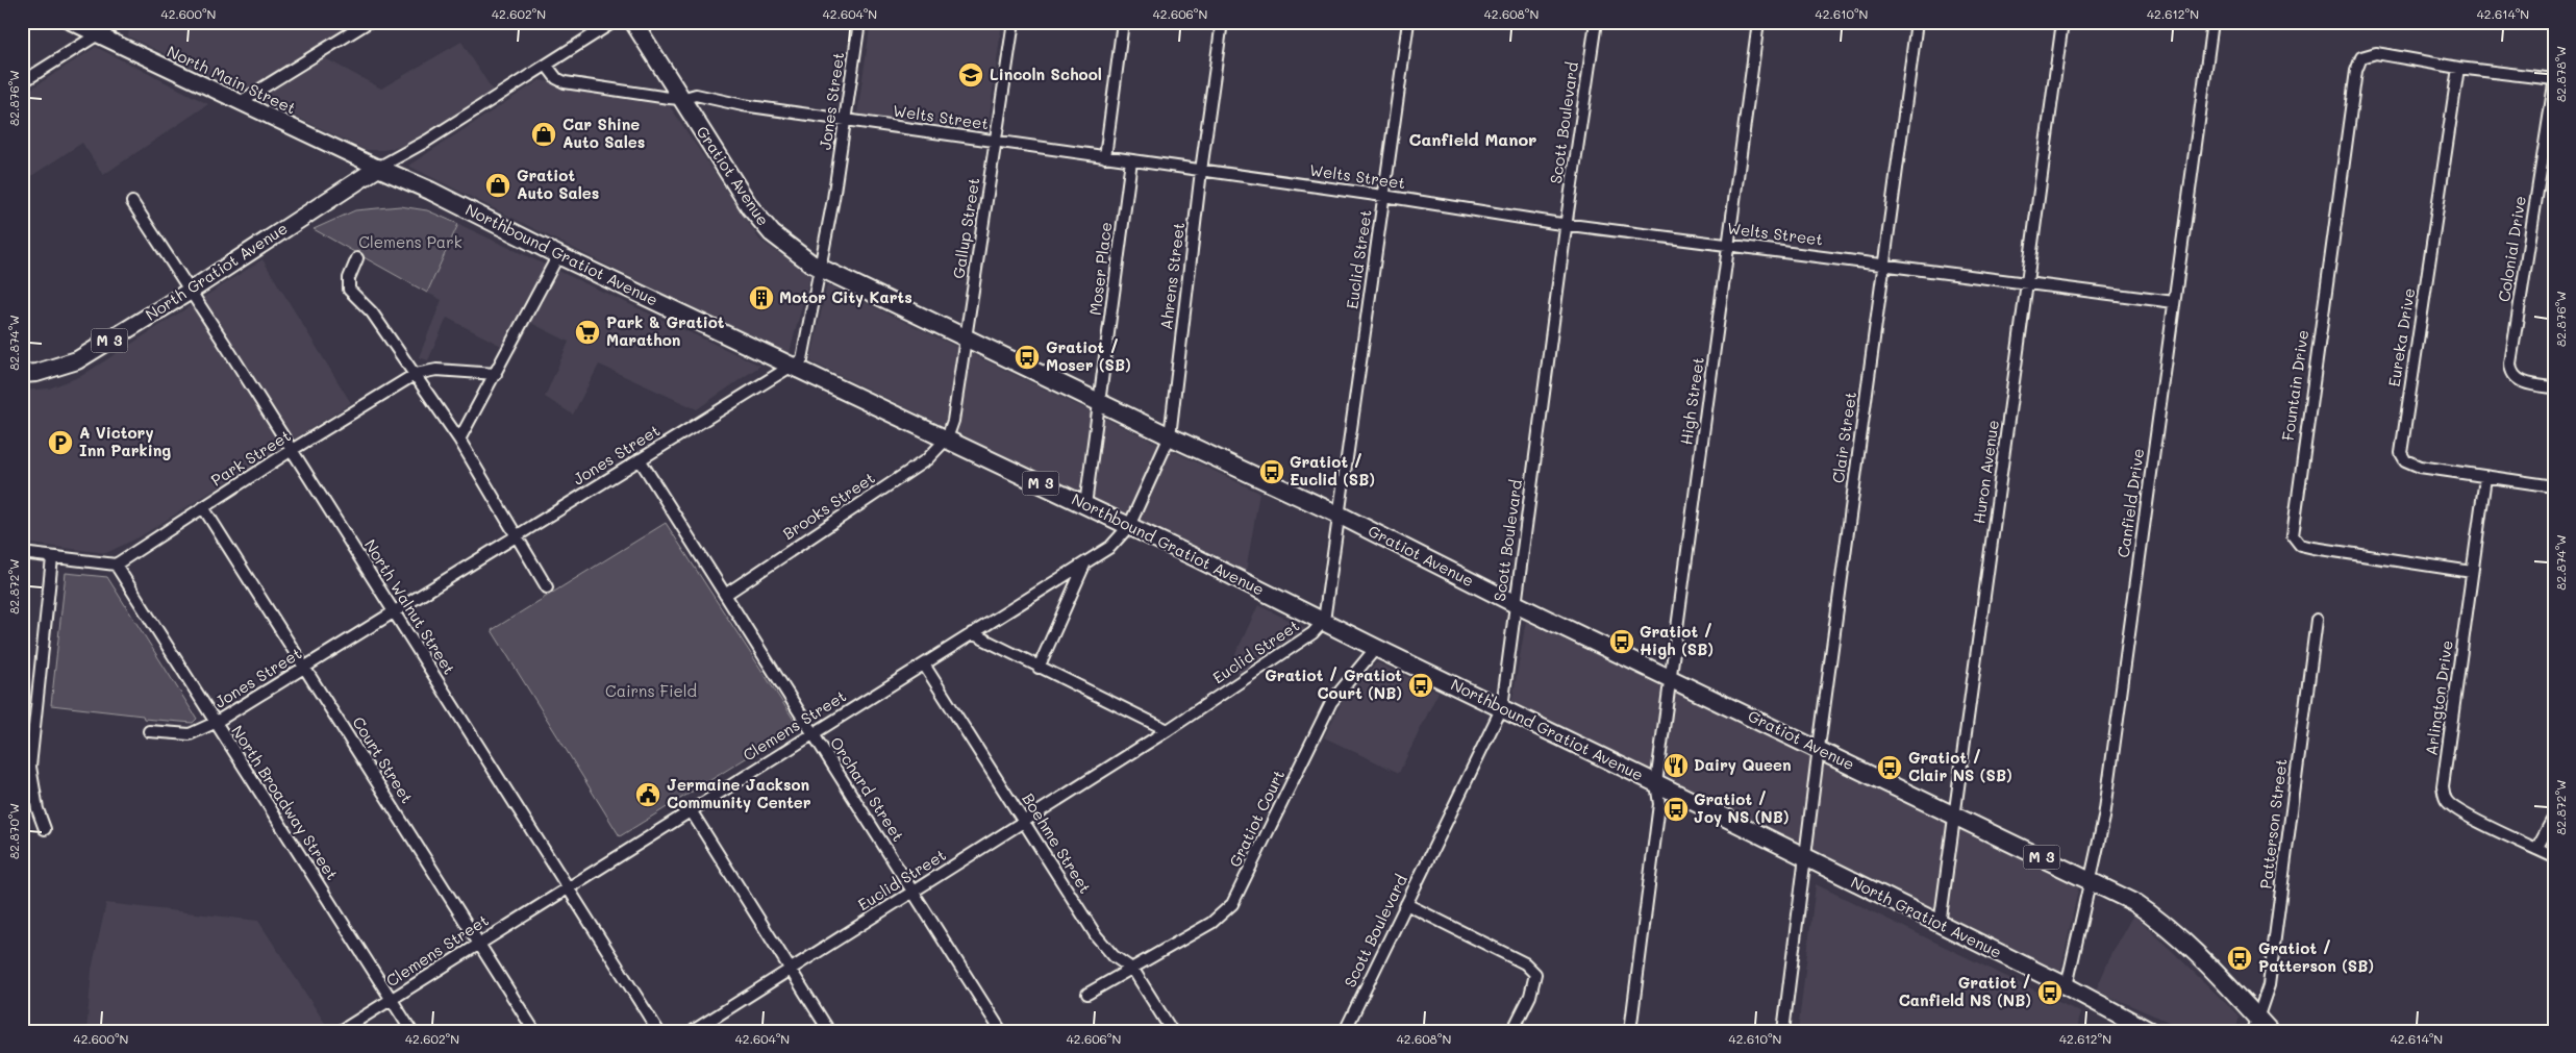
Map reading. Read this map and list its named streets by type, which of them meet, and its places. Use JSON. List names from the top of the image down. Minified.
{"streets":{"main road":["North Main Street","Gratiot Avenue","Northbound Gratiot Avenue","North Gratiot Avenue","M 3"],"street":["Jones Street","Welts Street","Scott Boulevard","Gallup Street","Colonial Drive","Euclid Street","Moser Place","Ahrens Street","Eureka Drive","Fountain Drive","High Street","Clair Street","Park Street","Huron Avenue","Canfield Drive","Brooks Street","North Walnut Street","Arlington Drive","Clemens Street","Court Street","Orchard Street","North Broadway Street","Gratiot Court","Patterson Street","Boehme Street"]},"crossings":[["North Main Street","Northbound Gratiot Avenue"],["North Main Street","North Gratiot Avenue"],["Jones Street","Welts Street"],["Jones Street","Gratiot Avenue"],["Jones Street","Northbound Gratiot Avenue"],["Jones Street","North Walnut Street"],["Jones Street","Court Street"],["Jones Street","Orchard Street"],["Jones Street","North Broadway Street"],["Welts Street","Scott Boulevard"],["Welts Street","Gratiot Avenue"],["Welts Street","Gallup Street"],["Welts Street","Euclid Street"],["Welts Street","Moser Place"],["Welts Street","Ahrens Street"],["Welts Street","High Street"],["Welts Street","Clair Street"],["Welts Street","Huron Avenue"],["Welts Street","Canfield Drive"],["Scott Boulevard","Gratiot Avenue"],["Scott Boulevard","Northbound Gratiot Avenue"],["Gratiot Avenue","Gallup Street"],["Gratiot Avenue","Euclid Street"],["Gratiot Avenue","Moser Place"],["Gratiot Avenue","Ahrens Street"],["Gratiot Avenue","High Street"],["Gratiot Avenue","Clair Street"],["Gratiot Avenue","Huron Avenue"],["Gratiot Avenue","Canfield Drive"],["Gratiot Avenue","Patterson Street"],["Gallup Street","Northbound Gratiot Avenue"],["Gallup Street","Brooks Street"],["Northbound Gratiot Avenue","Euclid Street"],["Northbound Gratiot Avenue","Moser Place"],["Northbound Gratiot Avenue","North Gratiot Avenue"],["Northbound Gratiot Avenue","Ahrens Street"],["Northbound Gratiot Avenue","High Street"],["Northbound Gratiot Avenue","Brooks Street"],["Northbound Gratiot Avenue","Clemens Street"],["Northbound Gratiot Avenue","Gratiot Court"],["Euclid Street","Orchard Street"],["Euclid Street","Boehme Street"],["North Gratiot Avenue","Clair Street"],["North Gratiot Avenue","Huron Avenue"],["North Gratiot Avenue","Canfield Drive"],["North Gratiot Avenue","North Walnut Street"],["Ahrens Street","Clemens Street"],["Eureka Drive","Fountain Drive"],["Eureka Drive","Arlington Drive"],["Fountain Drive","Arlington Drive"],["Park Street","North Walnut Street"],["Park Street","Court Street"],["Park Street","North Broadway Street"],["Brooks Street","Orchard Street"],["North Walnut Street","Clemens Street"],["Clemens Street","Court Street"],["Clemens Street","Orchard Street"],["Clemens Street","North Broadway Street"],["Clemens Street","Boehme Street"],["Gratiot Court","Boehme Street"]],"districts":["Canfield Manor"],"parks":["Clemens Park","Cairns Field"],"places":{"school or university":["Lincoln School"],"shop":["Car Shine Auto Sales","Gratiot Auto Sales"],"building":["Motor City Karts"],"supermarket":["Park & Gratiot Marathon"],"bus stop":["Gratiot / Moser (SB)","Gratiot / Euclid (SB)","Gratiot / High (SB)","Gratiot / Gratiot Court (NB)","Gratiot / Clair NS (SB)","Gratiot / Joy NS (NB)","Gratiot / Patterson (SB)","Gratiot / Canfield NS (NB)"],"parking":["A Victory Inn Parking"],"restaurant":["Dairy Queen"],"public building":["Jermaine Jackson Community Center"]},"coordinates":["42.600°N","42.602°N","42.604°N","42.606°N","42.608°N","42.610°N","42.612°N","42.614°N","82.878°W","82.876°W","82.874°W","82.872°W","82.870°W"]}
